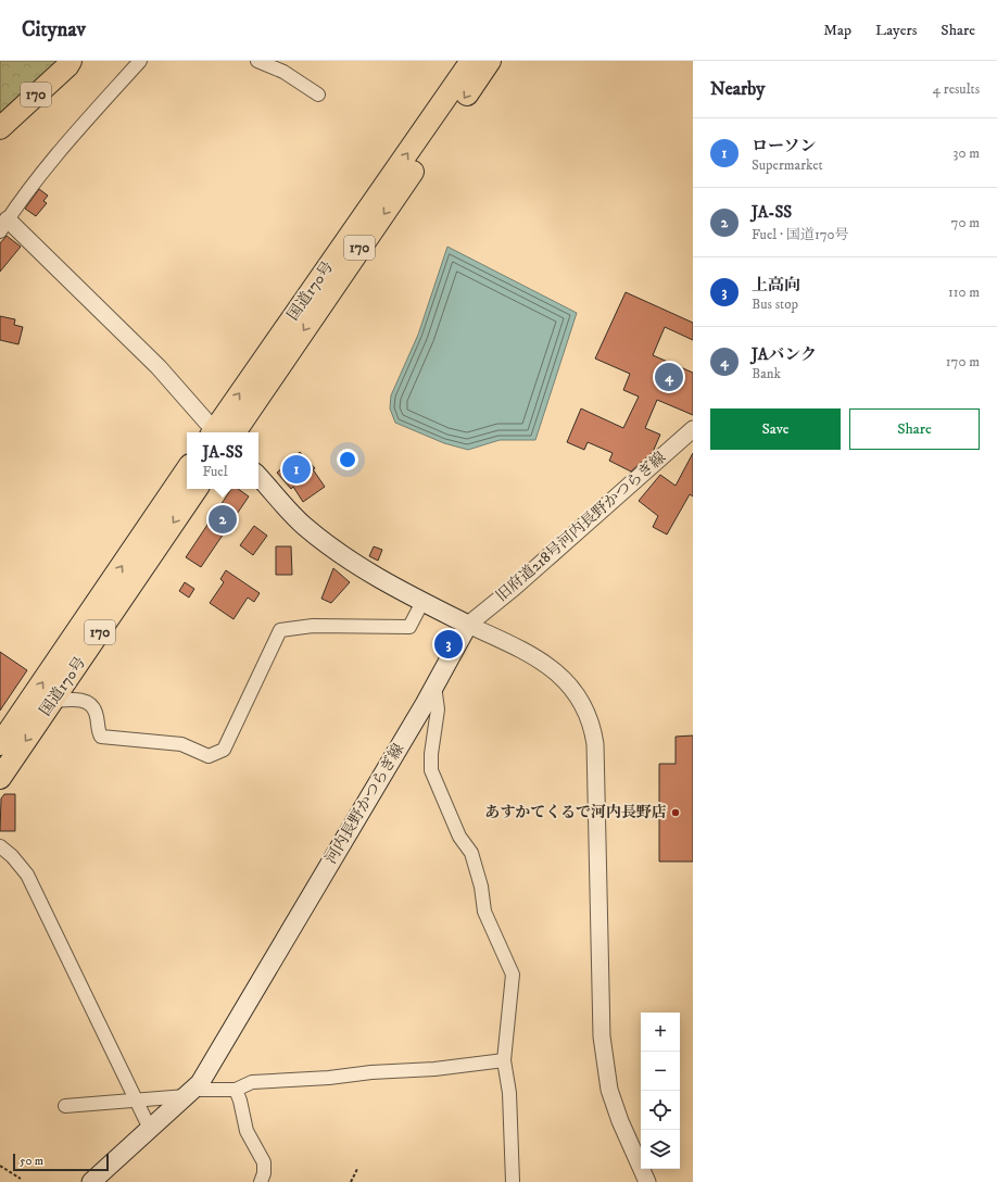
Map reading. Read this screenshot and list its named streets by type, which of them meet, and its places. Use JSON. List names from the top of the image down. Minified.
{"streets":{"highway":["170","国道170号"],"main road":["河内長野かつらぎ線"],"street":["旧府道218号河内長野かつらぎ線"]},"crossings":[["旧府道218号河内長野かつらぎ線","河内長野かつらぎ線"]],"places":["あすかてくるで河内長野店"],"scale_bar":"50 m","page":{"header":"Citynav","nav":["Map","Layers","Share"],"heading":["Nearby","4 results"],"list":[{"mark":"1","name":"ローソン","note":"Supermarket","value":"30 m"},{"mark":"2","name":"JA-SS","note":"Fuel · 国道170号","value":"70 m"},{"mark":"3","name":"上高向","note":"Bus stop","value":"110 m"},{"mark":"4","name":"JAバンク","note":"Bank","value":"170 m"}],"pins":["4","1","2","3"],"buttons":["Save","Share"],"popup":["JA-SS","Fuel"],"map_buttons":["+","−"],"scale":"50 m"}}
